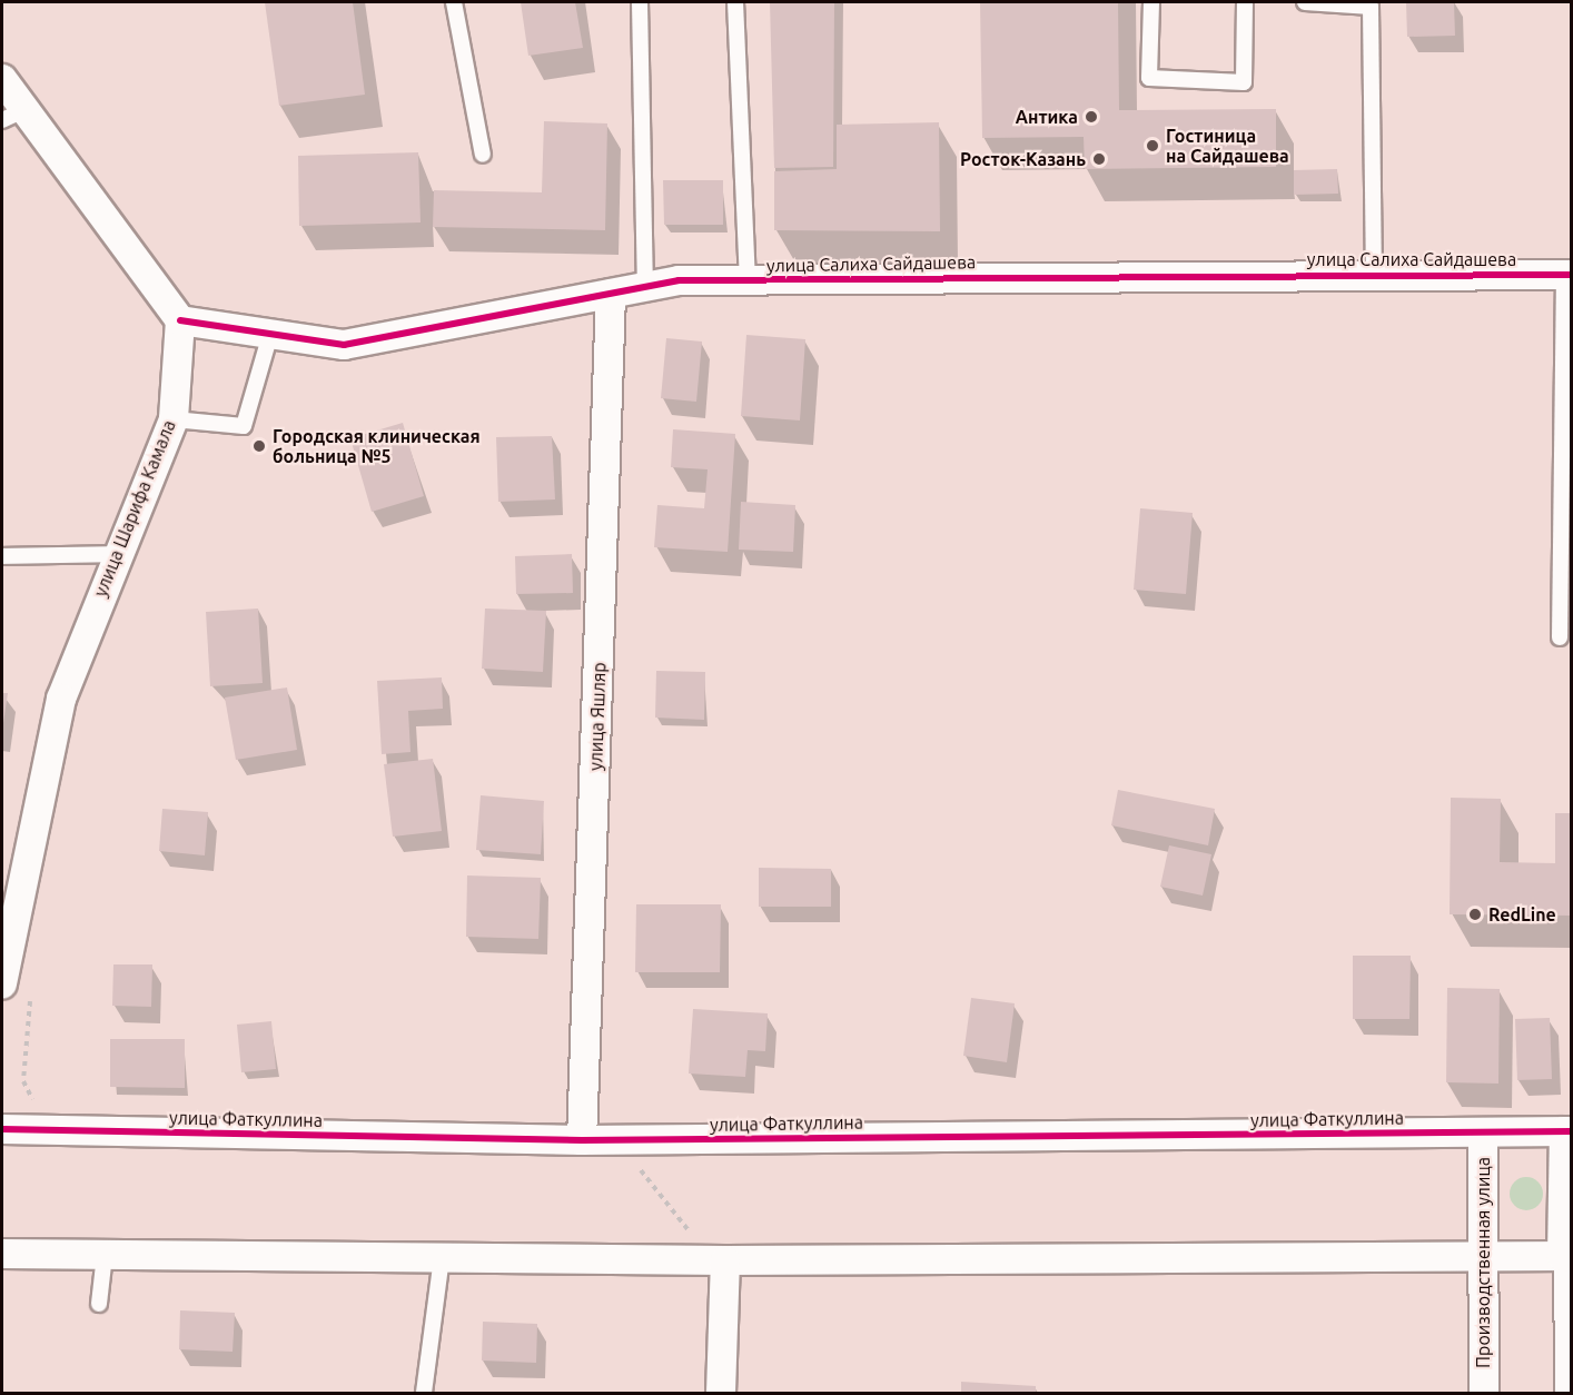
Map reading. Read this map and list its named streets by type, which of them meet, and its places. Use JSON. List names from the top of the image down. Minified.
{"streets":{"street":["улица Салиха Сайдашева","улица Шарифа Камала","улица Яшляр","улица Фаткуллина","Производственная улица"]},"crossings":[["улица Салиха Сайдашева","улица Шарифа Камала"],["улица Салиха Сайдашева","улица Яшляр"],["улица Яшляр","улица Фаткуллина"],["улица Фаткуллина","Производственная улица"]],"places":["Антика","Гостиница на Сайдашева","Росток-Казань","Городская клиническая больница №5","RedLine"]}
